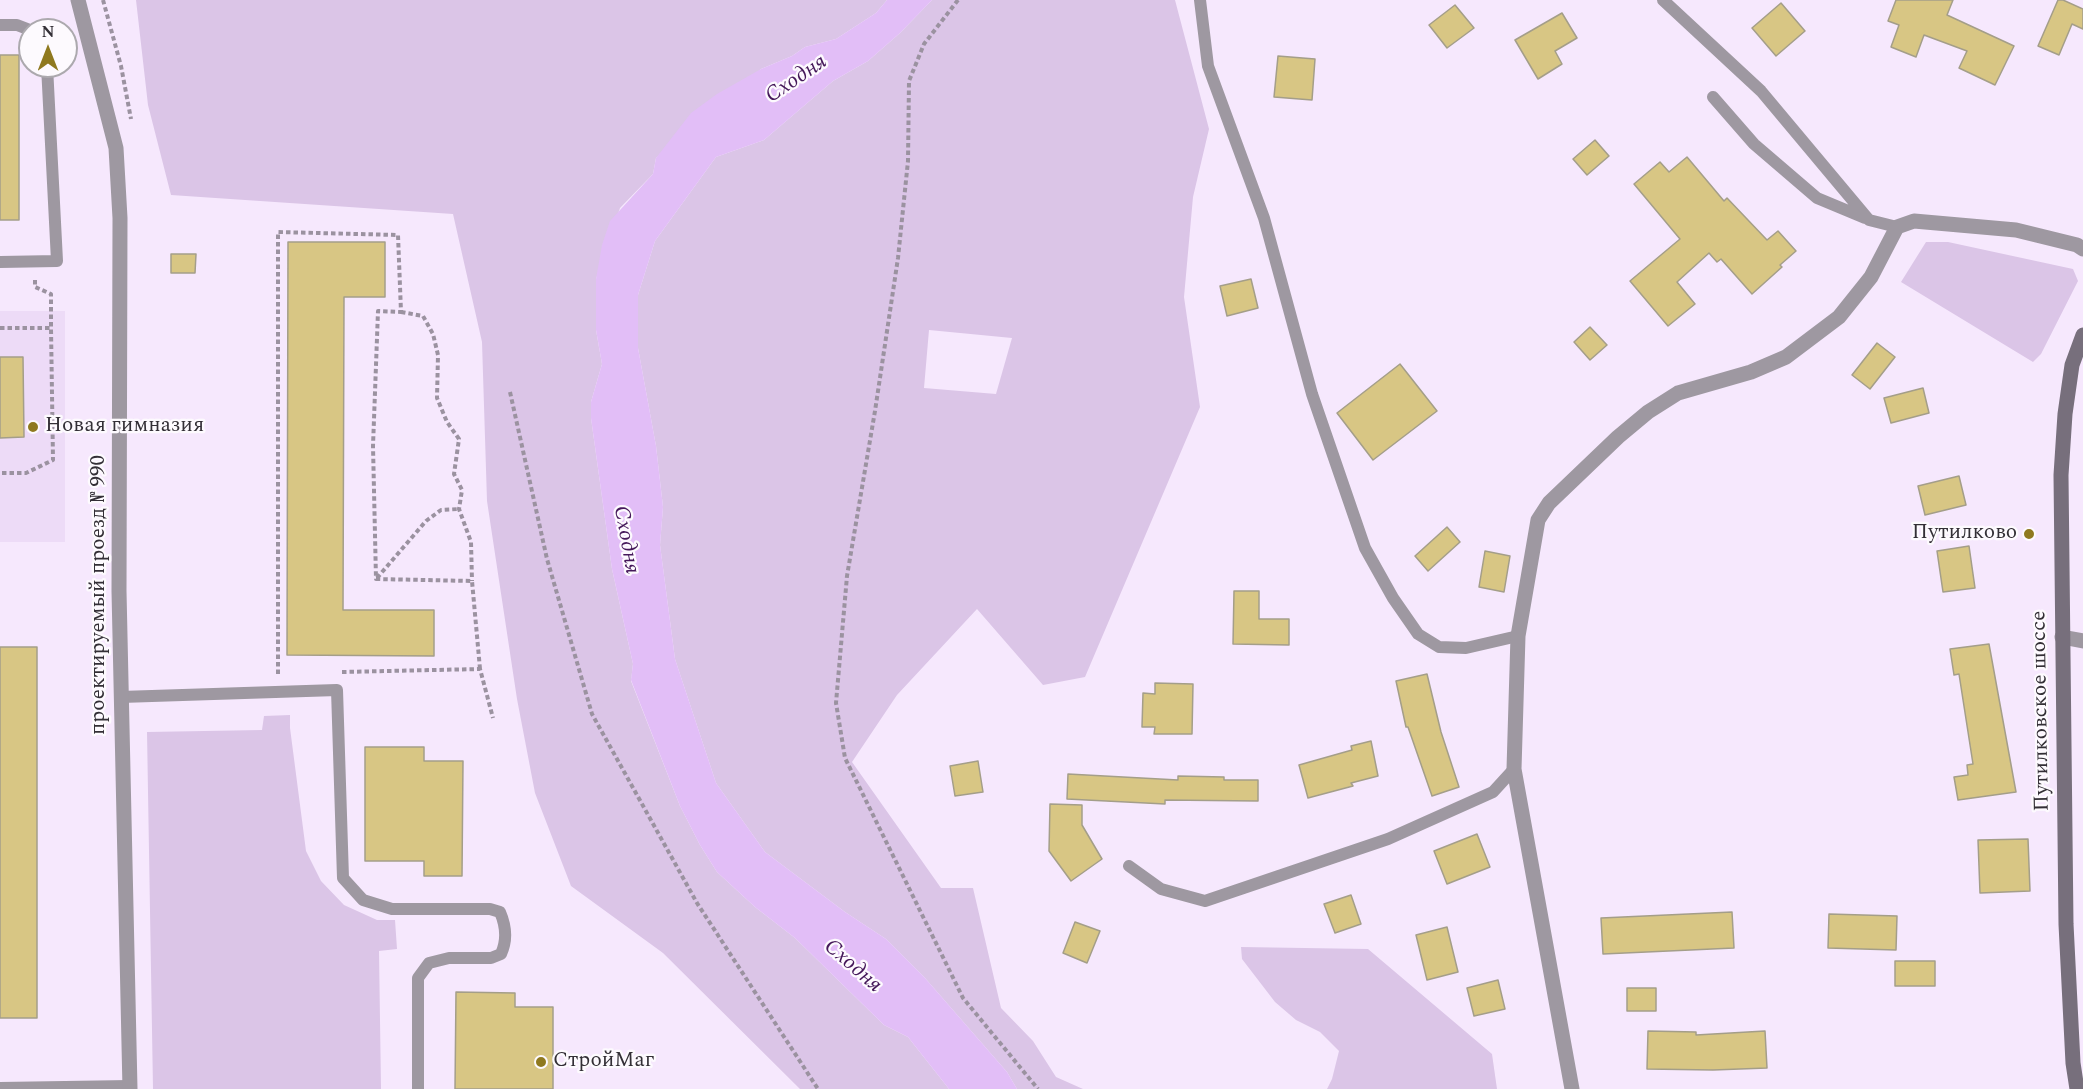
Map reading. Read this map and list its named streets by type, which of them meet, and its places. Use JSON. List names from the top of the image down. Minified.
{"streets":{"main road":["Путилковское шоссе"],"street":["проектируемый проезд № 990"]},"water":["Сходня"],"places":["Новая гимназия","Путилково","СтройМаг"],"north":"top"}
